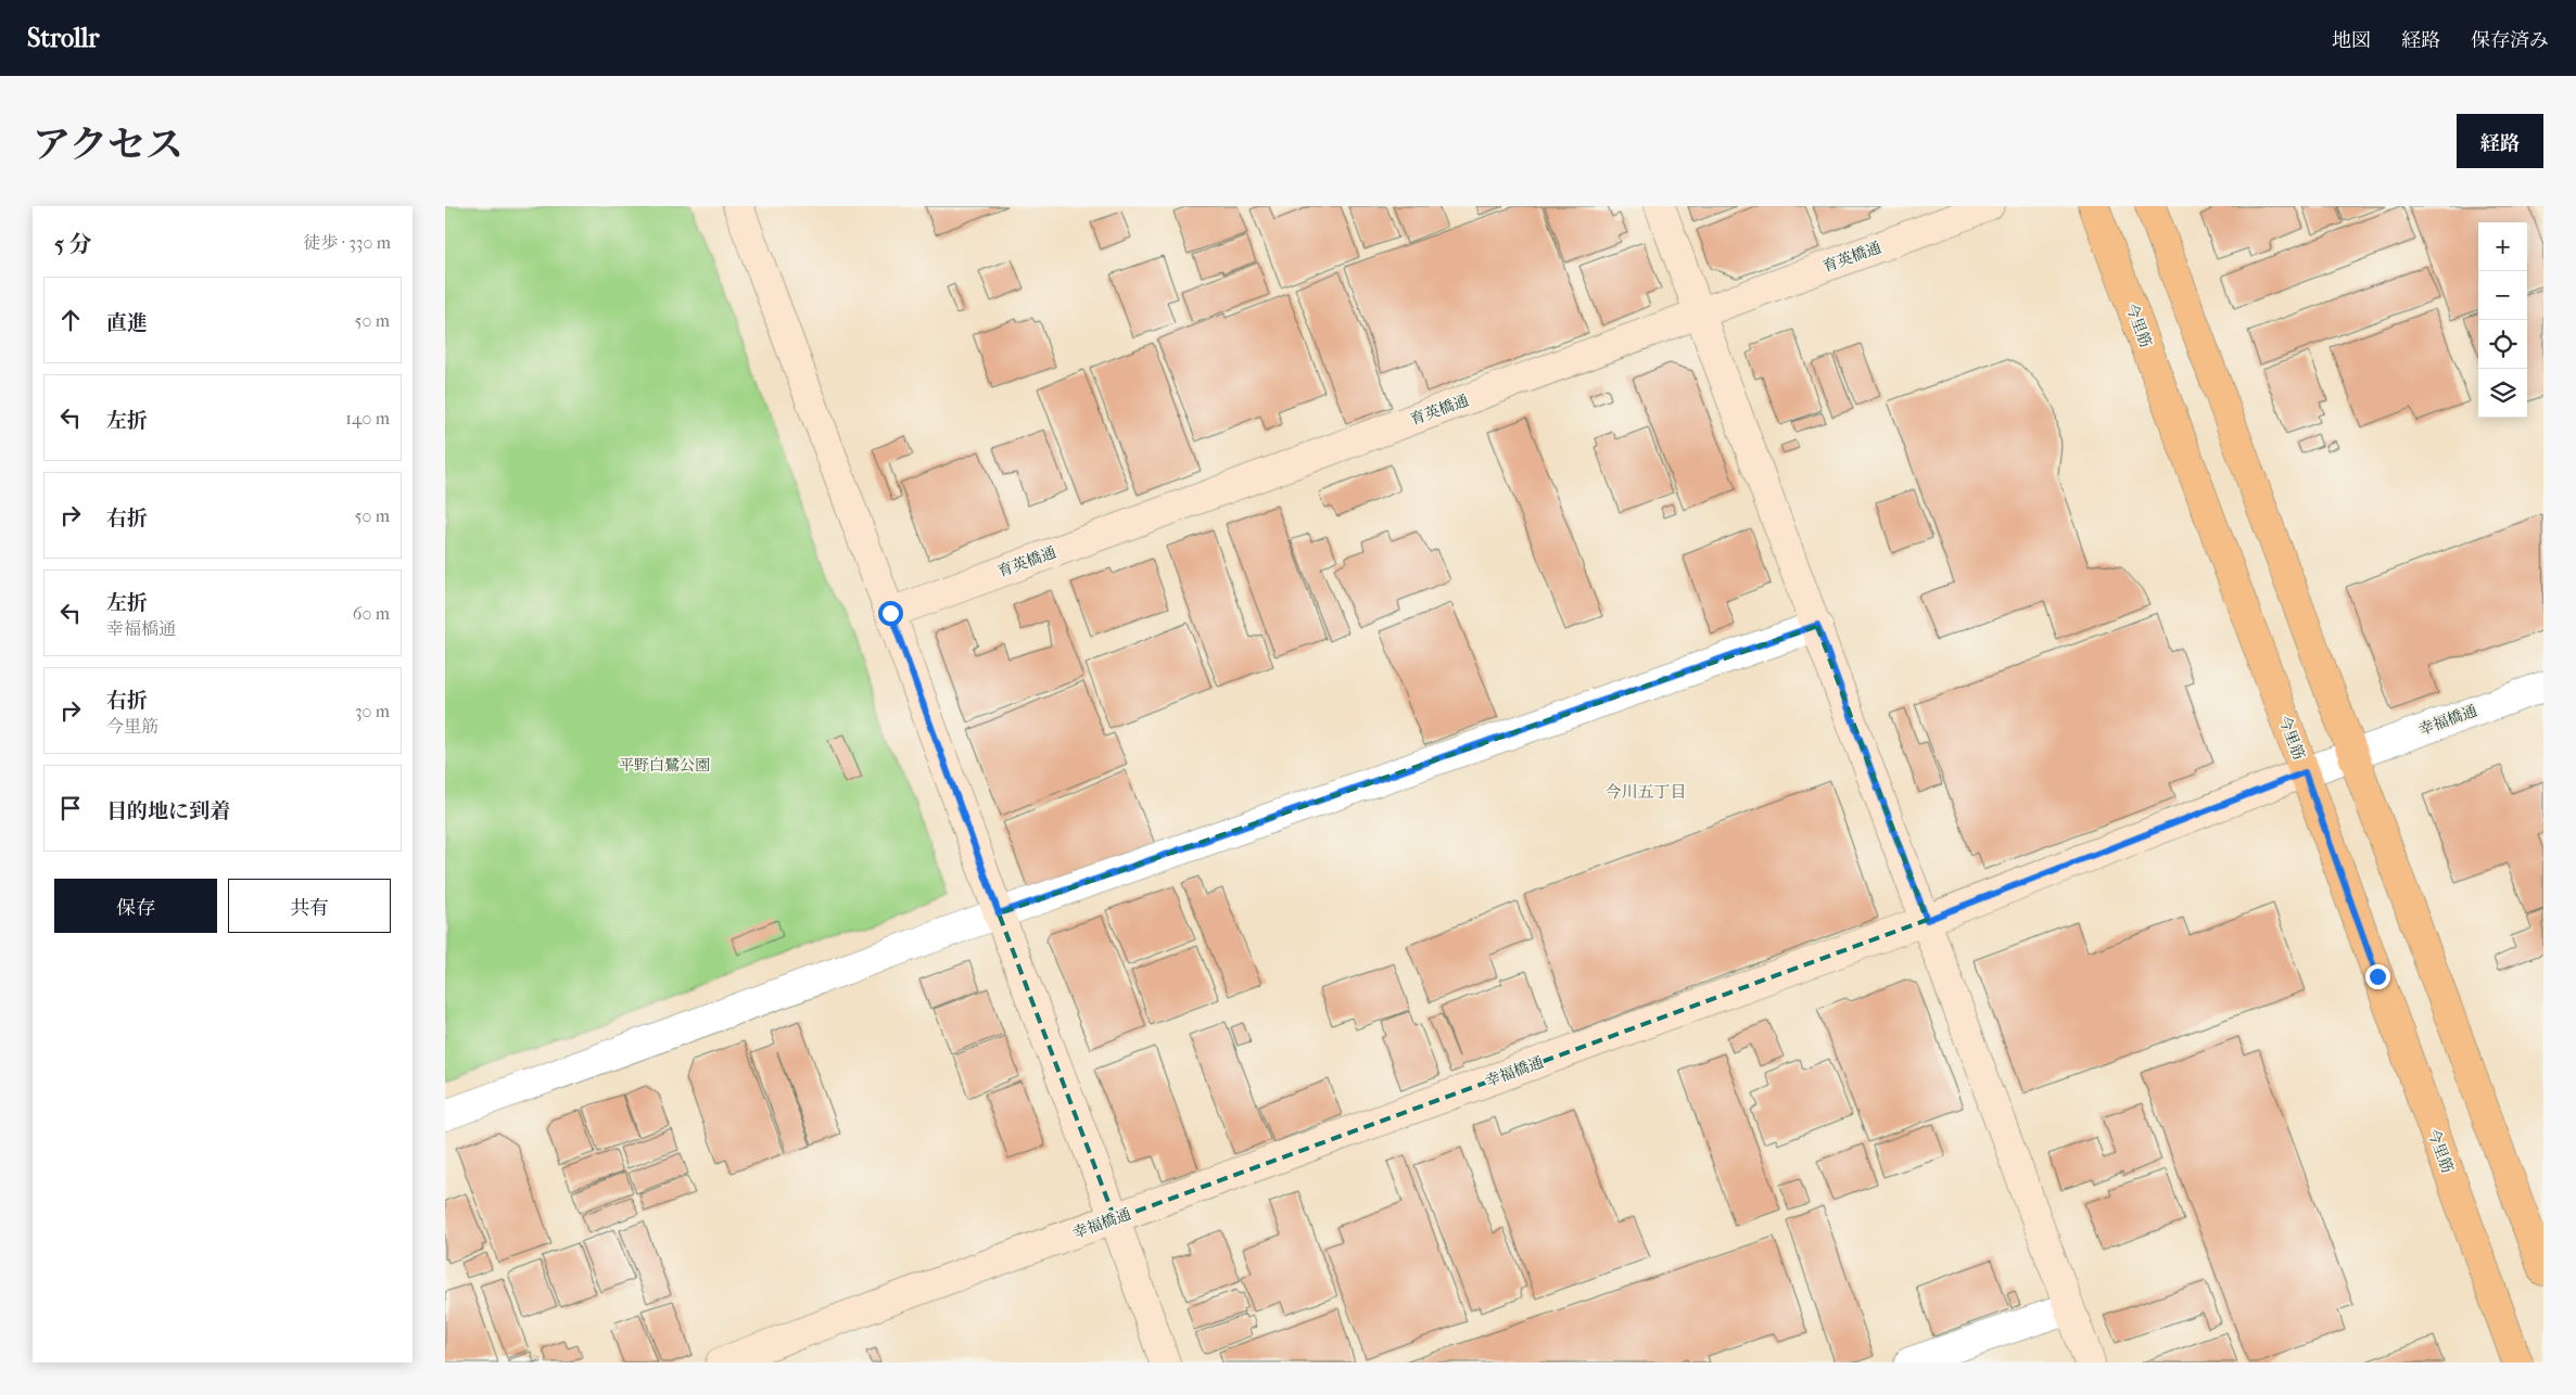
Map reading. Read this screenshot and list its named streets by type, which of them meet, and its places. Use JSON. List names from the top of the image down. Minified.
{"streets":{"main road":["今里筋"],"street":["育英橋通","幸福橋通"]},"crossings":[["今里筋","幸福橋通"]],"districts":["今川五丁目"],"parks":["平野白鷺公園"],"page":{"header":"Strollr","nav":["地図","経路","保存済み"],"title":"アクセス","buttons":["経路",["保存","共有"]],"heading":["5 分","徒歩 · 330 m"],"map_buttons":["+","−"],"list":[["直進","50 m"],["左折","140 m"],["右折","50 m"],["左折","幸福橋通","60 m"],["右折","今里筋","30 m"],"目的地に到着"]}}
